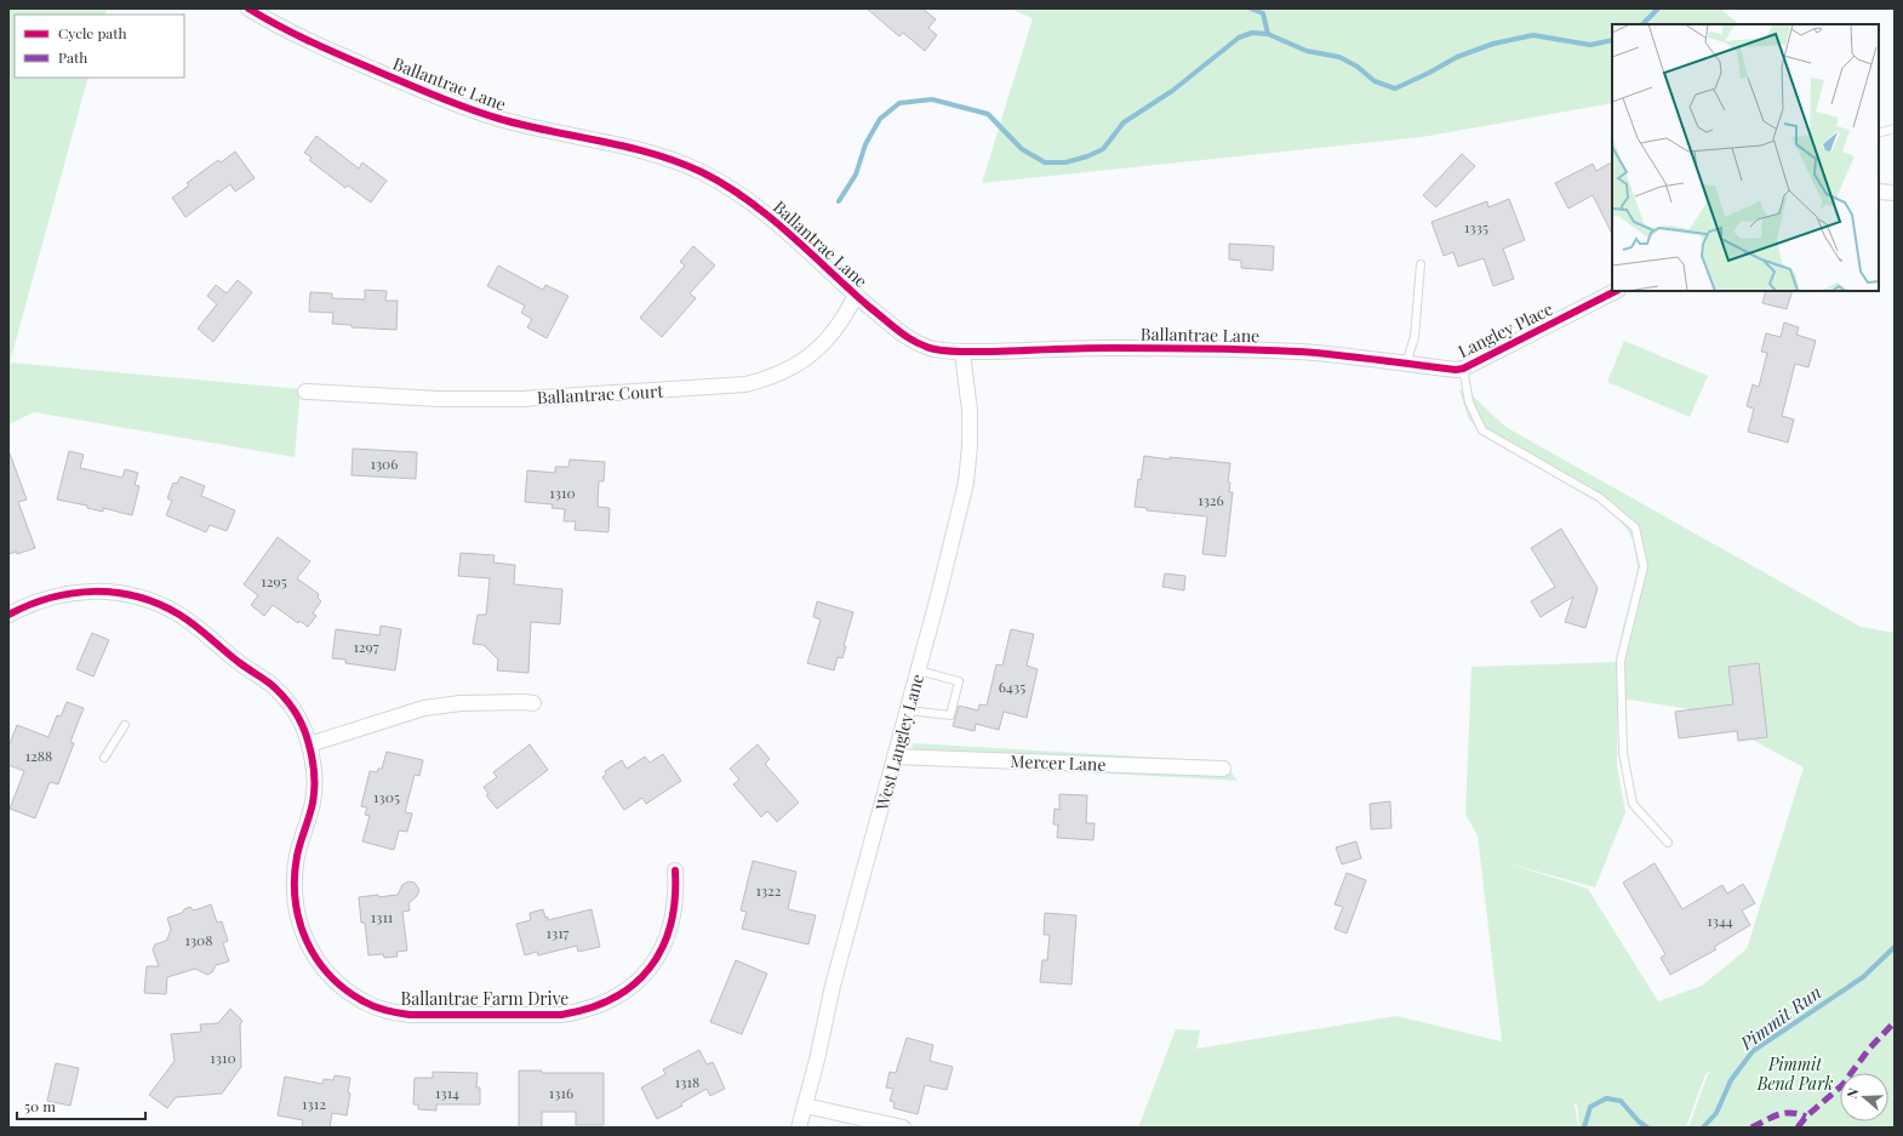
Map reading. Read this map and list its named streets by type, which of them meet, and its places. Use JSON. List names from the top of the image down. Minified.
{"streets":{"street":["Ballantrae Lane","Langley Place","Ballantrae Court","West Langley Lane","Mercer Lane","Ballantrae Farm Drive"]},"crossings":[["Ballantrae Lane","Langley Place"],["Ballantrae Lane","Ballantrae Court"],["Ballantrae Lane","West Langley Lane"],["West Langley Lane","Mercer Lane"]],"water":["Pimmit Run"],"parks":["Pimmit Bend Park"],"house_numbers":["1335","1306","1310","1326","1295","1297","6435","1288","1305","1322","1311","1344","1317","1308","1310","1318","1314","1316","1312"],"legend":["Cycle path","Path"],"scale_bar":"50 m","north":"left"}
